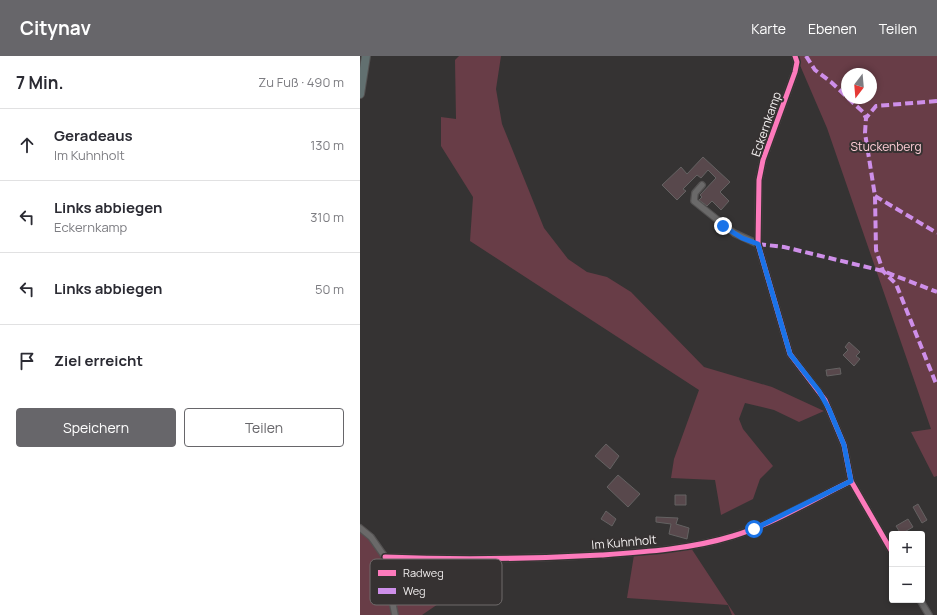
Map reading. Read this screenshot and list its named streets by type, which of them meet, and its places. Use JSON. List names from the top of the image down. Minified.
{"streets":{"street":["Eckernkamp","Im Kuhnholt"]},"crossings":[["Eckernkamp","Im Kuhnholt"]],"parks":["Stuckenberg"],"legend":["Radweg","Weg"],"north":"bottom","page":{"header":"Citynav","nav":["Karte","Ebenen","Teilen"],"heading":["7 Min.","Zu Fuß · 490 m"],"list":[["Geradeaus","Im Kuhnholt","130 m"],["Links abbiegen","Eckernkamp","310 m"],["Links abbiegen","50 m"],"Ziel erreicht"],"buttons":["Speichern","Teilen"],"map_buttons":["+","−"]}}
